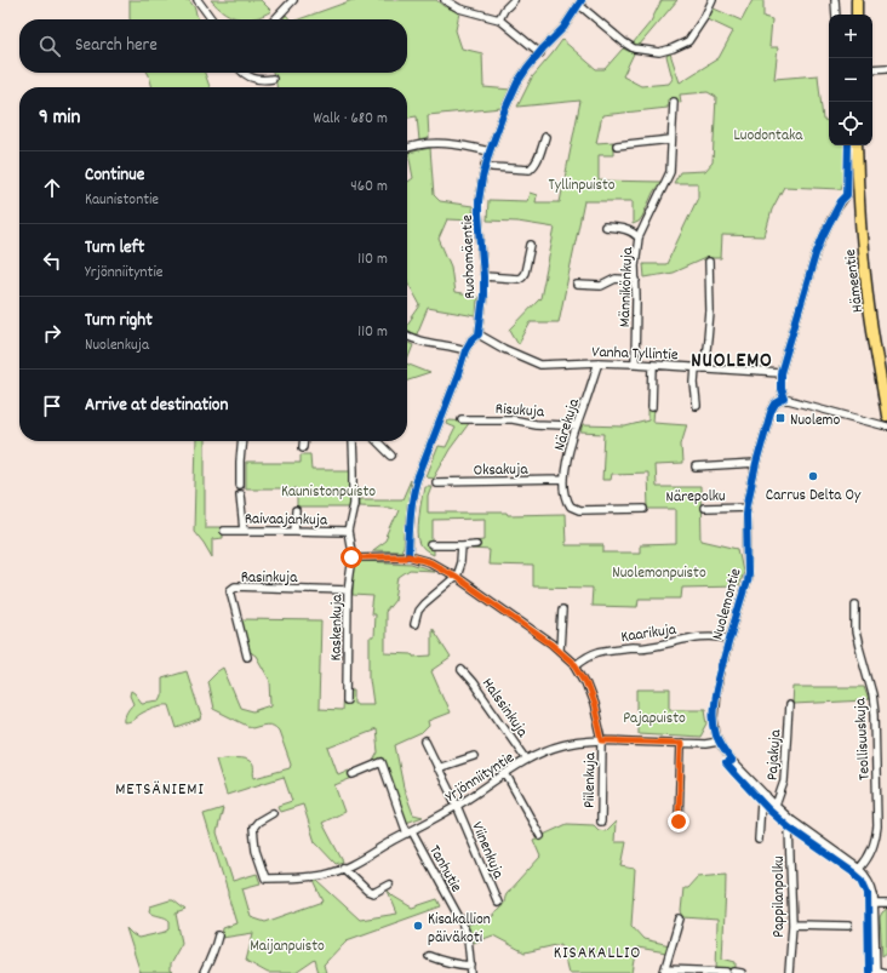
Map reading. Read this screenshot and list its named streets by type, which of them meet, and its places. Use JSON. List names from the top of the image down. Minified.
{"streets":{"highway":["Hämeentie"],"street":["Ruohomäentie","Männikönkuja","Vanha Tyllintie","Risukuja","Närekuja","Oksakuja","Närepolku","Raivaajankuja","Rasinkuja","Nuolemontie","Kaskenkuja","Kaarikuja","Halssinkuja","Teollisuuskuja","Pajakuja","Yrjönniityntie","Piilenkuja","Viinenkuja","Tanhutie","Pappilanpolku"]},"crossings":[["Ruohomäentie","Vanha Tyllintie"],["Männikönkuja","Vanha Tyllintie"],["Vanha Tyllintie","Närekuja"],["Risukuja","Närekuja"],["Närekuja","Oksakuja"],["Närepolku","Nuolemontie"],["Raivaajankuja","Kaskenkuja"],["Rasinkuja","Kaskenkuja"],["Nuolemontie","Kaarikuja"],["Nuolemontie","Teollisuuskuja"],["Nuolemontie","Pajakuja"],["Nuolemontie","Yrjönniityntie"],["Nuolemontie","Pappilanpolku"],["Kaskenkuja","Piilenkuja"],["Kaarikuja","Piilenkuja"],["Halssinkuja","Yrjönniityntie"],["Yrjönniityntie","Piilenkuja"],["Yrjönniityntie","Viinenkuja"],["Yrjönniityntie","Tanhutie"]],"districts":["NUOLEMO","METSÄNIEMI","KISAKALLIO"],"parks":["Luodontaka","Tyllinpuisto","Kaunistonpuisto","Nuolemonpuisto","Pajapuisto","Maijanpuisto"],"places":{"transit":["Nuolemo"],"other":["Carrus Delta Oy","Kisakallion päiväkoti"]},"page":{"map_buttons":["+","−"],"search":"Search here","heading":["9 min","Walk · 680 m"],"list":[["Continue","Kaunistontie","460 m"],["Turn left","Yrjönniityntie","110 m"],["Turn right","Nuolenkuja","110 m"],"Arrive at destination"]}}
